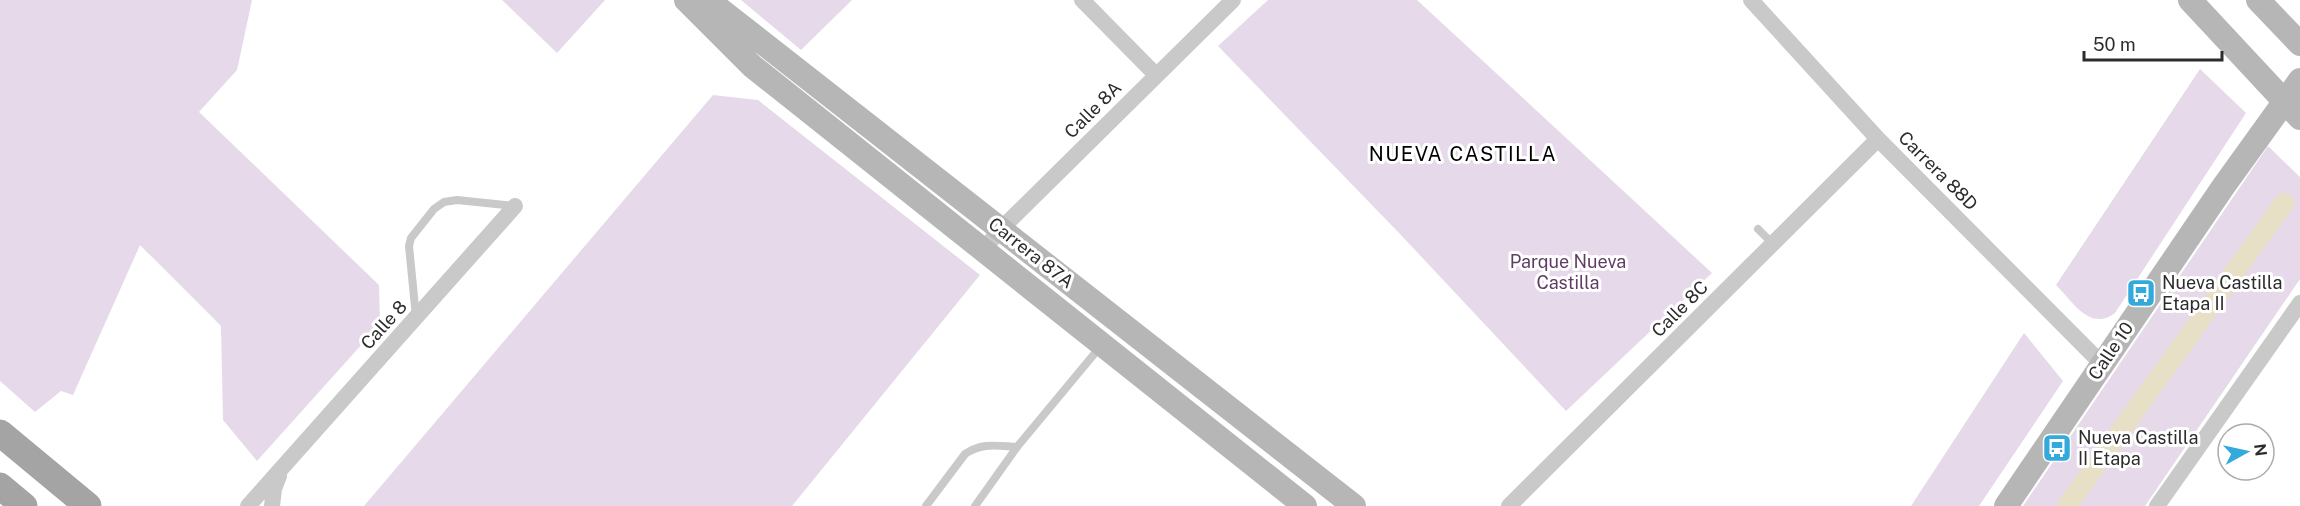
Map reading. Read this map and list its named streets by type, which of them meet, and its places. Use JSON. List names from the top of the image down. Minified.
{"streets":{"street":["Calle 8A","Carrera 88D","Carrera 87A","Calle 8C","Calle 8","Calle 10"]},"crossings":[["Calle 8A","Carrera 87A"],["Carrera 88D","Calle 8C"],["Carrera 88D","Calle 10"]],"districts":["NUEVA CASTILLA"],"parks":["Parque Nueva Castilla"],"places":{"bus stop":["Nueva Castilla Etapa II","Nueva Castilla II Etapa"]},"scale_bar":"50 m","north":"right"}
